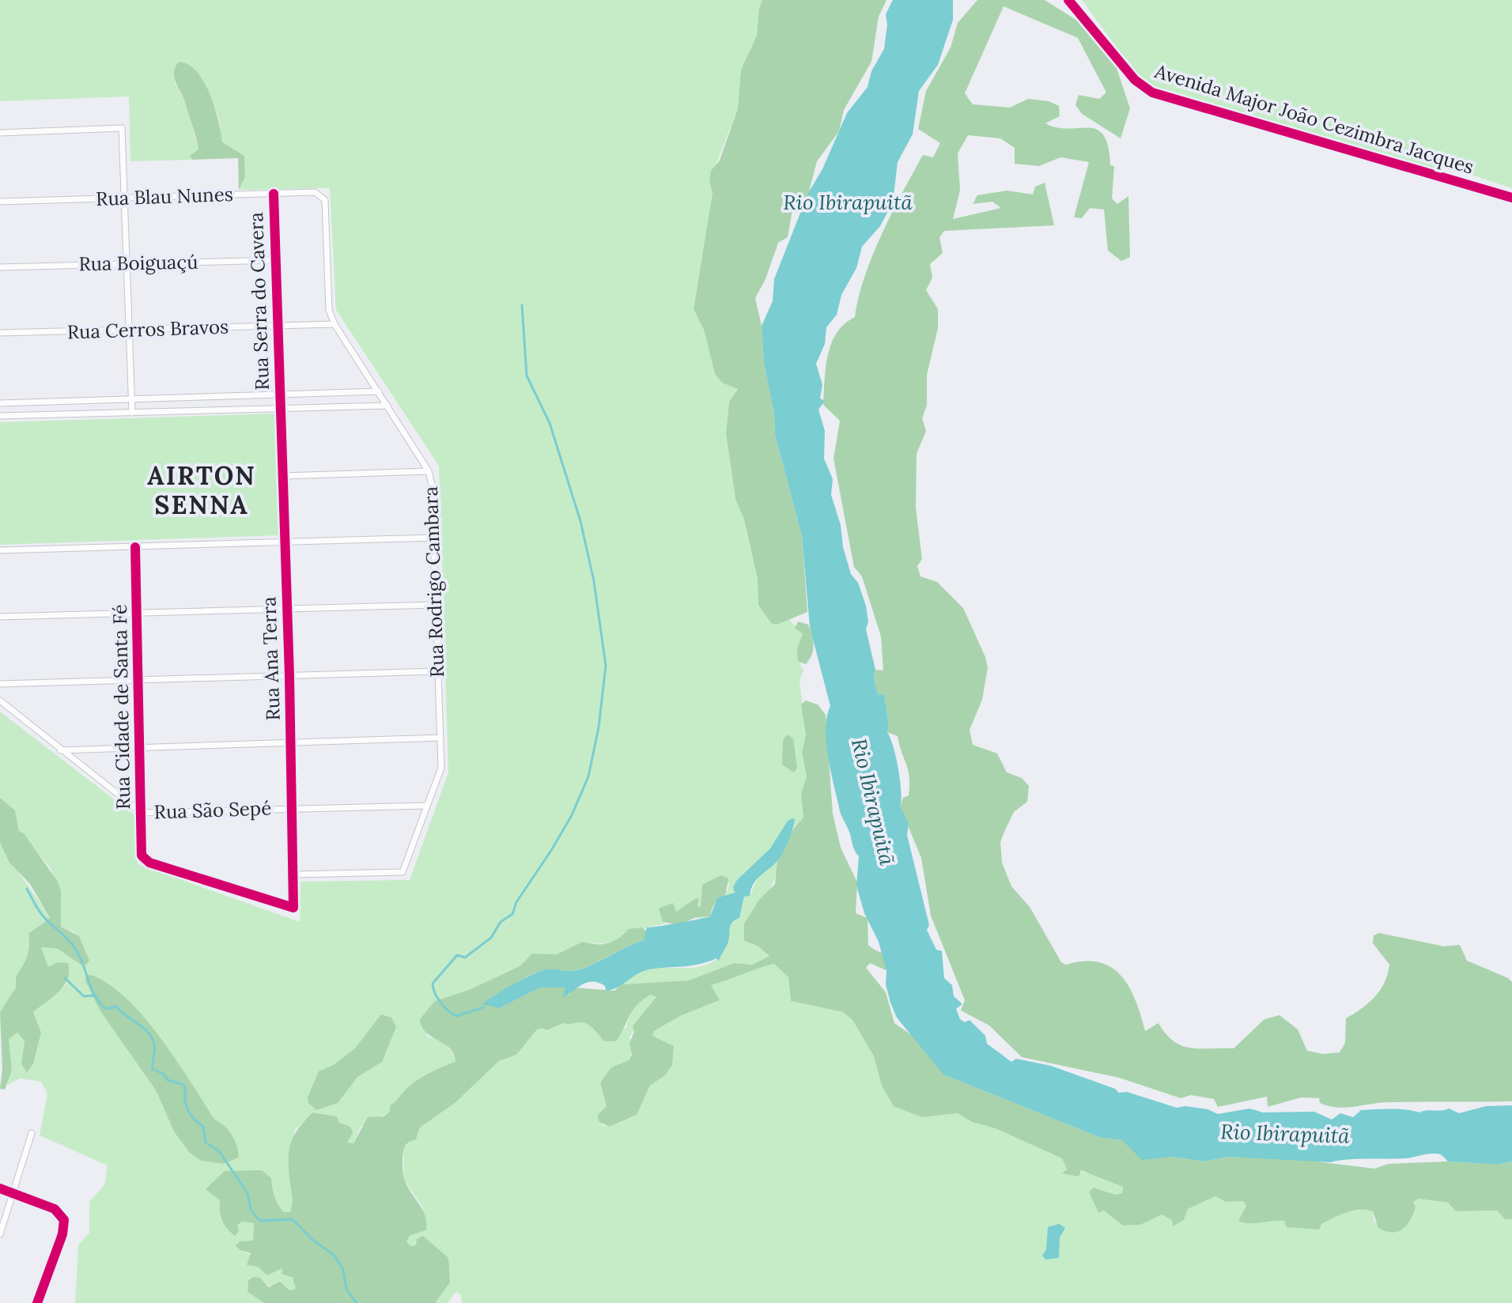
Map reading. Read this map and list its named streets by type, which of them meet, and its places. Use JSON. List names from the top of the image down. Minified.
{"streets":{"street":["Avenida Major João Cezimbra Jacques","Rua Blau Nunes","Rua Boiguaçú","Rua Serra do Cavera","Rua Cerros Bravos","Rua Rodrigo Cambara","Rua Ana Terra","Rua Cidade de Santa Fé","Rua São Sepé"]},"crossings":[["Rua Blau Nunes","Rua Serra do Cavera"],["Rua Blau Nunes","Rua Rodrigo Cambara"],["Rua Boiguaçú","Rua Serra do Cavera"],["Rua Serra do Cavera","Rua Cerros Bravos"],["Rua Serra do Cavera","Rua Ana Terra"],["Rua Cerros Bravos","Rua Rodrigo Cambara"],["Rua Rodrigo Cambara","Rua Ana Terra"],["Rua Rodrigo Cambara","Rua São Sepé"],["Rua Ana Terra","Rua Cidade de Santa Fé"],["Rua Ana Terra","Rua São Sepé"],["Rua Cidade de Santa Fé","Rua São Sepé"]],"districts":["AIRTON SENNA"],"water":["Rio Ibirapuitã"]}
